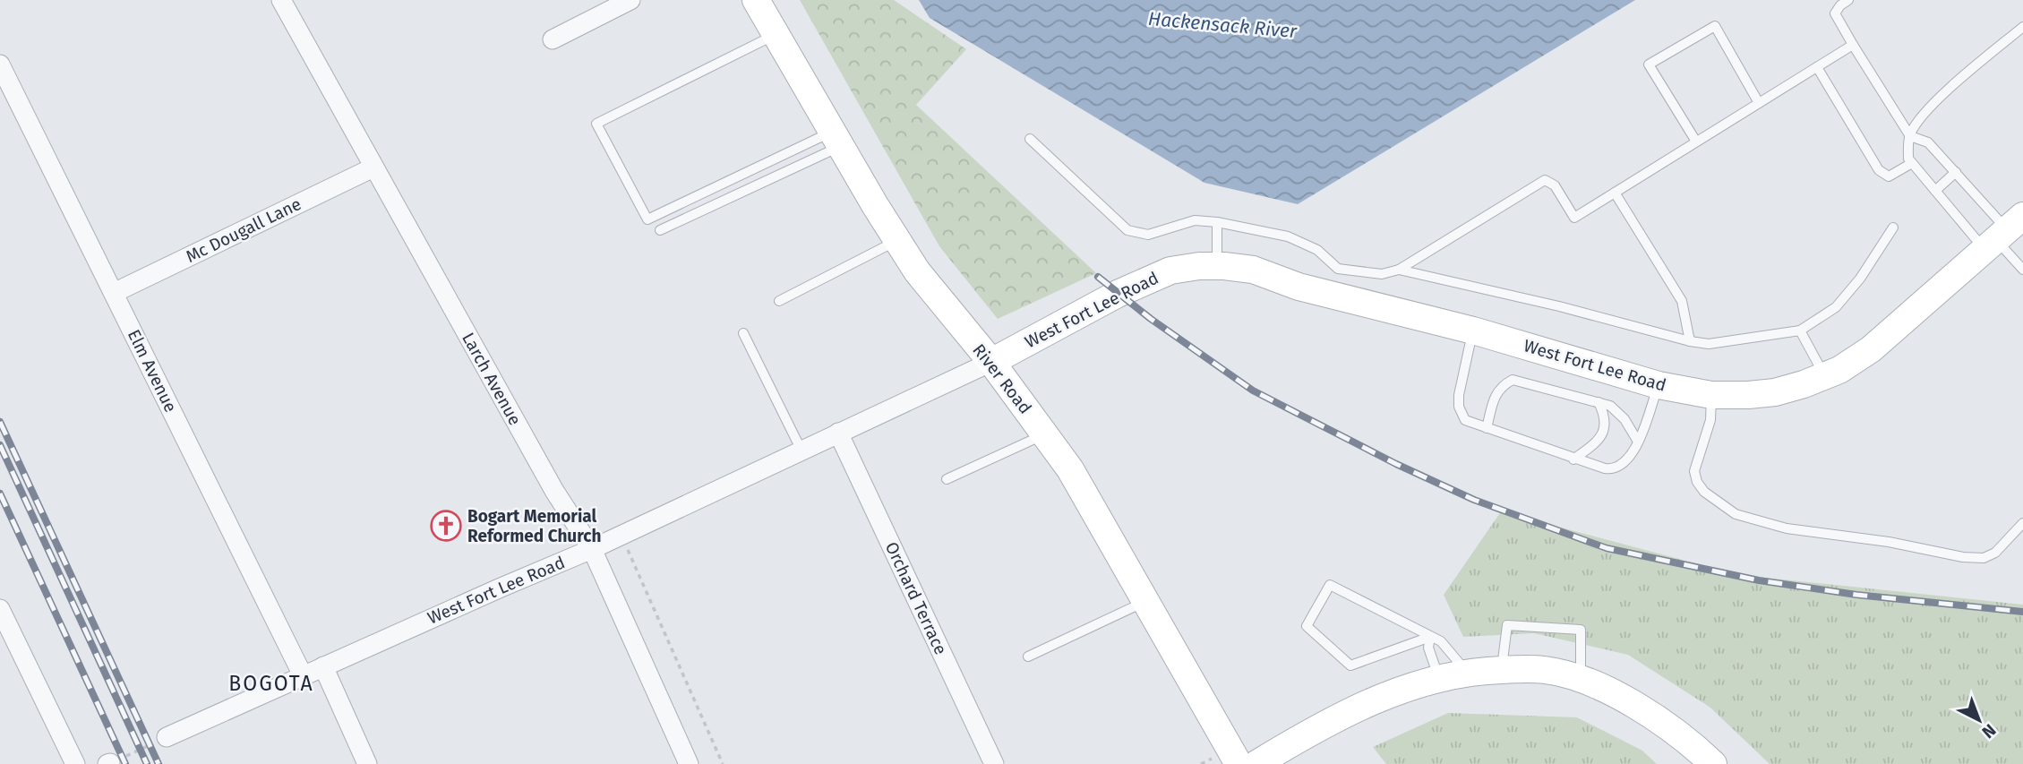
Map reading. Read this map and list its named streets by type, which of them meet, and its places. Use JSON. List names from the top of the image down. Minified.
{"streets":{"main road":["West Fort Lee Road","River Road"],"street":["Mc Dougall Lane","Elm Avenue","Larch Avenue","Orchard Terrace"]},"crossings":[["Mc Dougall Lane","Elm Avenue"],["Mc Dougall Lane","Larch Avenue"],["West Fort Lee Road","Elm Avenue"],["West Fort Lee Road","Larch Avenue"],["West Fort Lee Road","River Road"],["West Fort Lee Road","Orchard Terrace"]],"districts":["BOGOTA"],"water":["Hackensack River"],"places":{"church":["Bogart Memorial Reformed Church"]},"north":"bottom right"}
